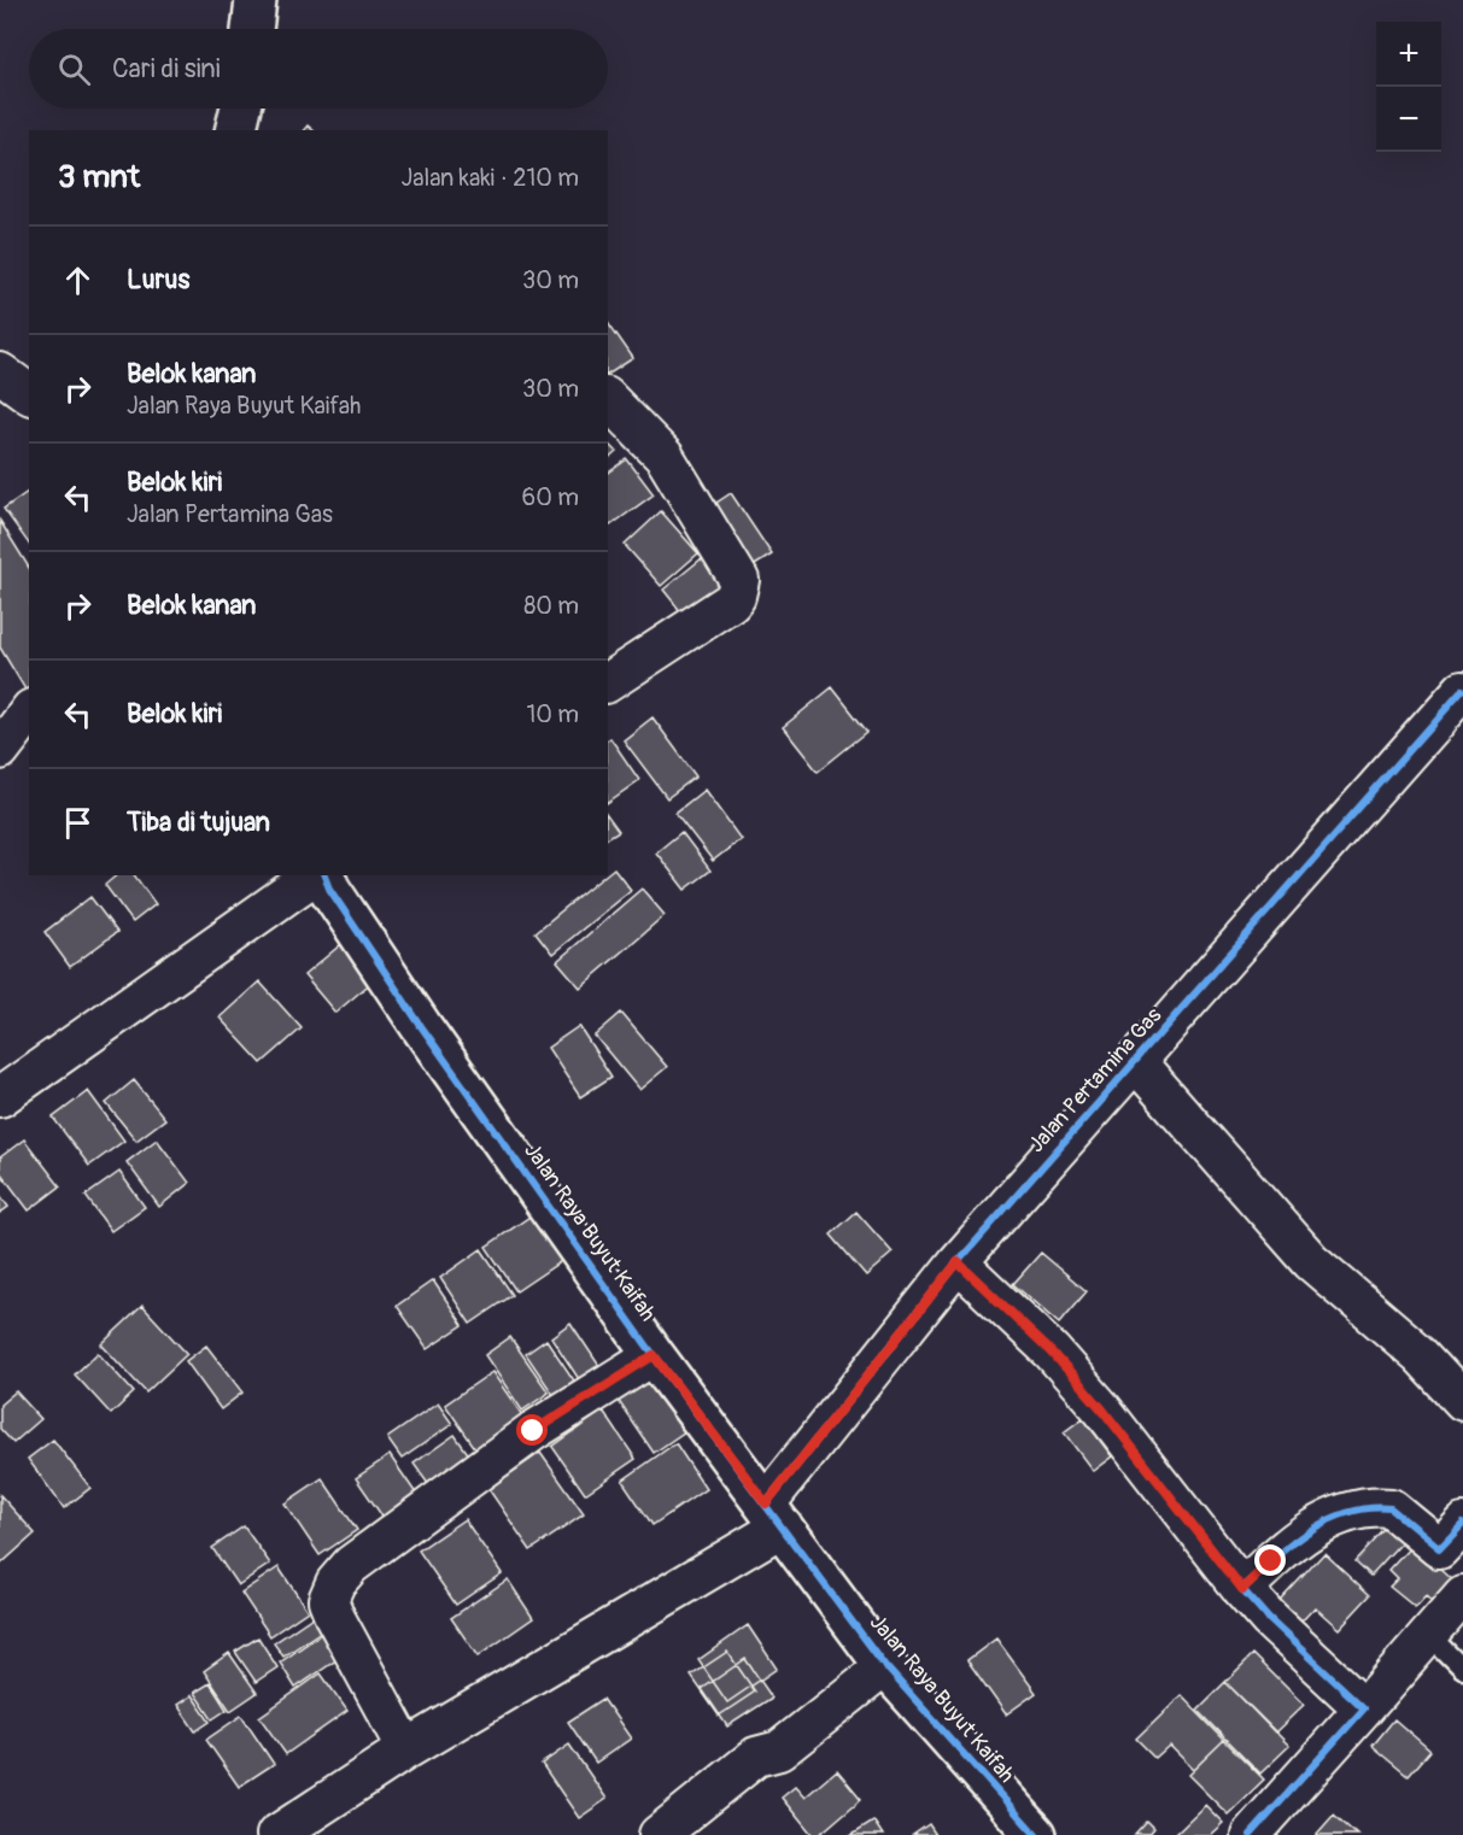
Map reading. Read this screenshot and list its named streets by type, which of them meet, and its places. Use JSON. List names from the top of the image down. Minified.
{"streets":{"street":["Jalan Pertamina Gas","Jalan Raya Buyut Kaifah"]},"crossings":[["Jalan Pertamina Gas","Jalan Raya Buyut Kaifah"]],"page":{"map_buttons":["+","−"],"search":"Cari di sini","heading":["3 mnt","Jalan kaki · 210 m"],"list":[["Lurus","30 m"],["Belok kanan","Jalan Raya Buyut Kaifah","30 m"],["Belok kiri","Jalan Pertamina Gas","60 m"],["Belok kanan","80 m"],["Belok kiri","10 m"],"Tiba di tujuan"]}}
